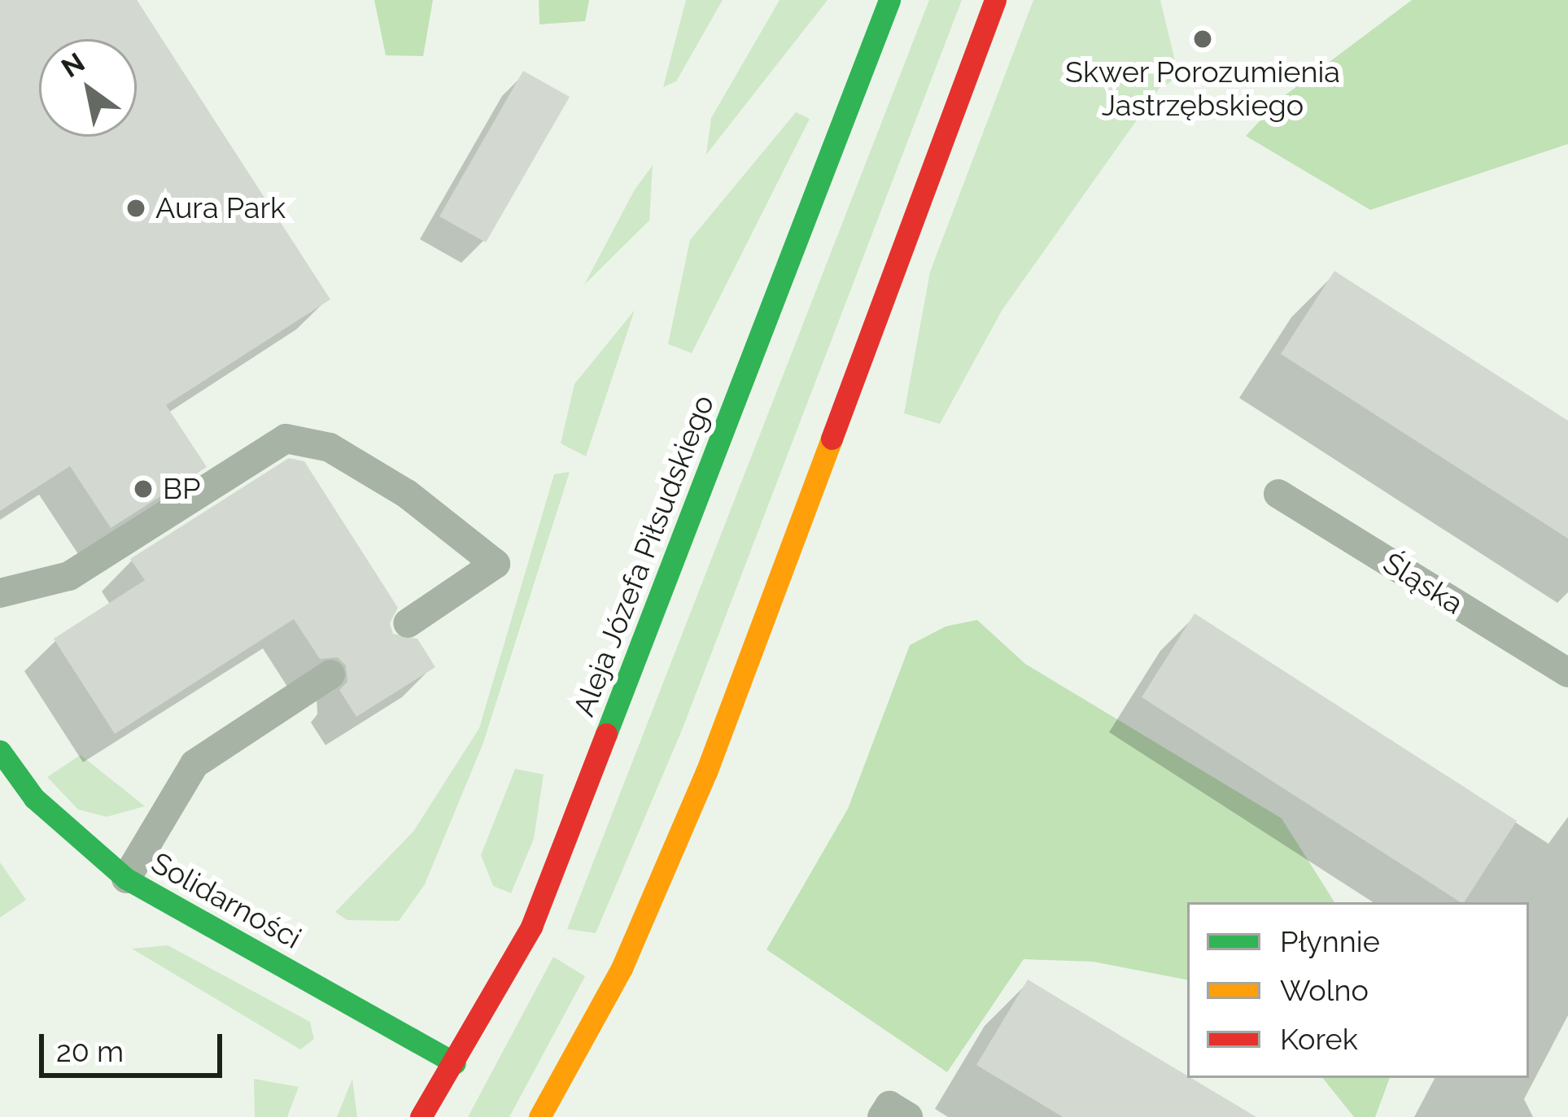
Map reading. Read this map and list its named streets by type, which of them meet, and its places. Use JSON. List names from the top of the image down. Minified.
{"streets":{"main road":["Aleja Józefa Piłsudskiego","Solidarności"],"lane":["Śląska"]},"crossings":[["Aleja Józefa Piłsudskiego","Solidarności"]],"places":["Skwer Porozumienia Jastrzębskiego","Aura Park","BP"],"legend":["Płynnie","Wolno","Korek"],"scale_bar":"20 m","north":"top left"}
